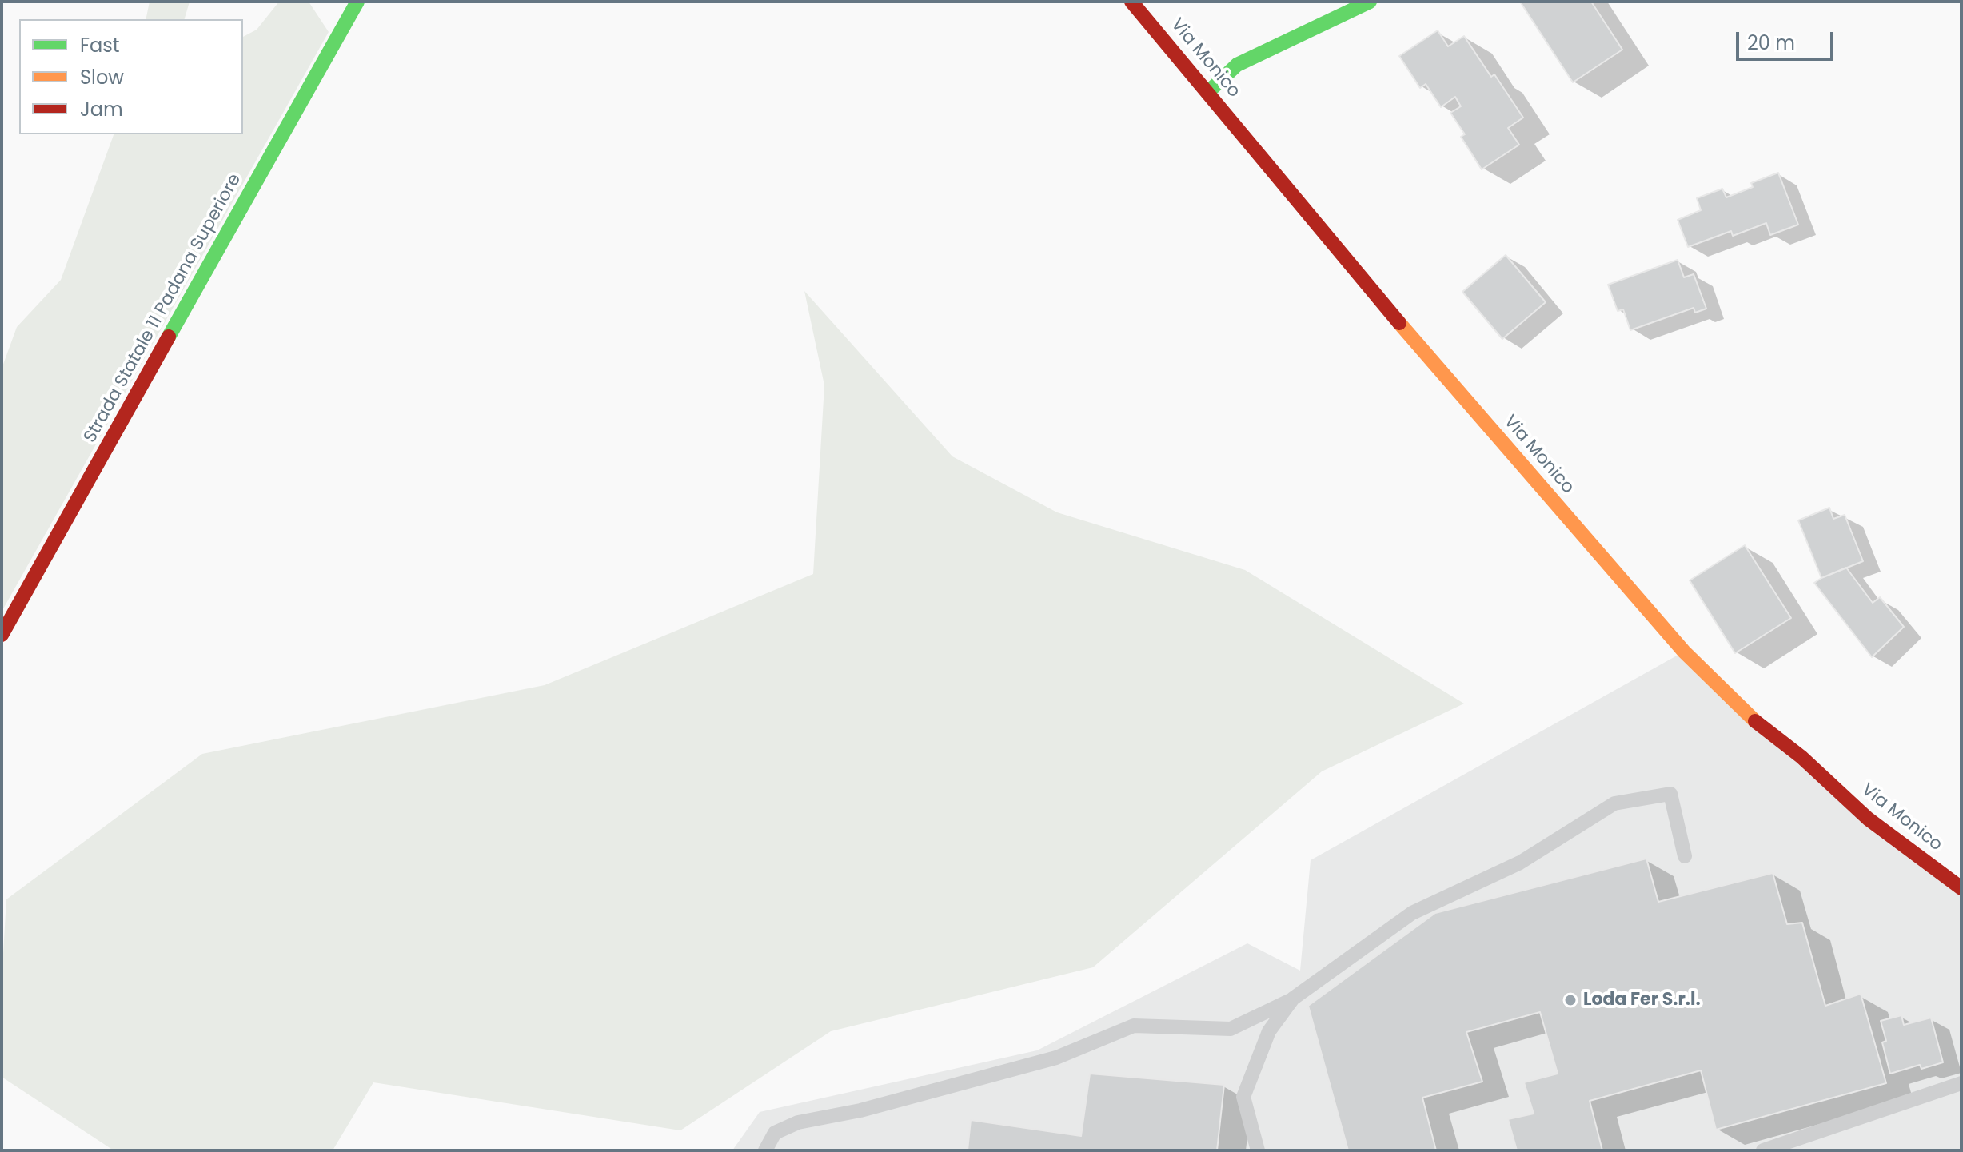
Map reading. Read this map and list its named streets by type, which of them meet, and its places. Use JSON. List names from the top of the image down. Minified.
{"streets":{"main road":["Via Monico","Strada Statale 11 Padana Superiore"]},"places":["Loda Fer S.r.l."],"legend":["Fast","Slow","Jam"],"scale_bar":"20 m"}
